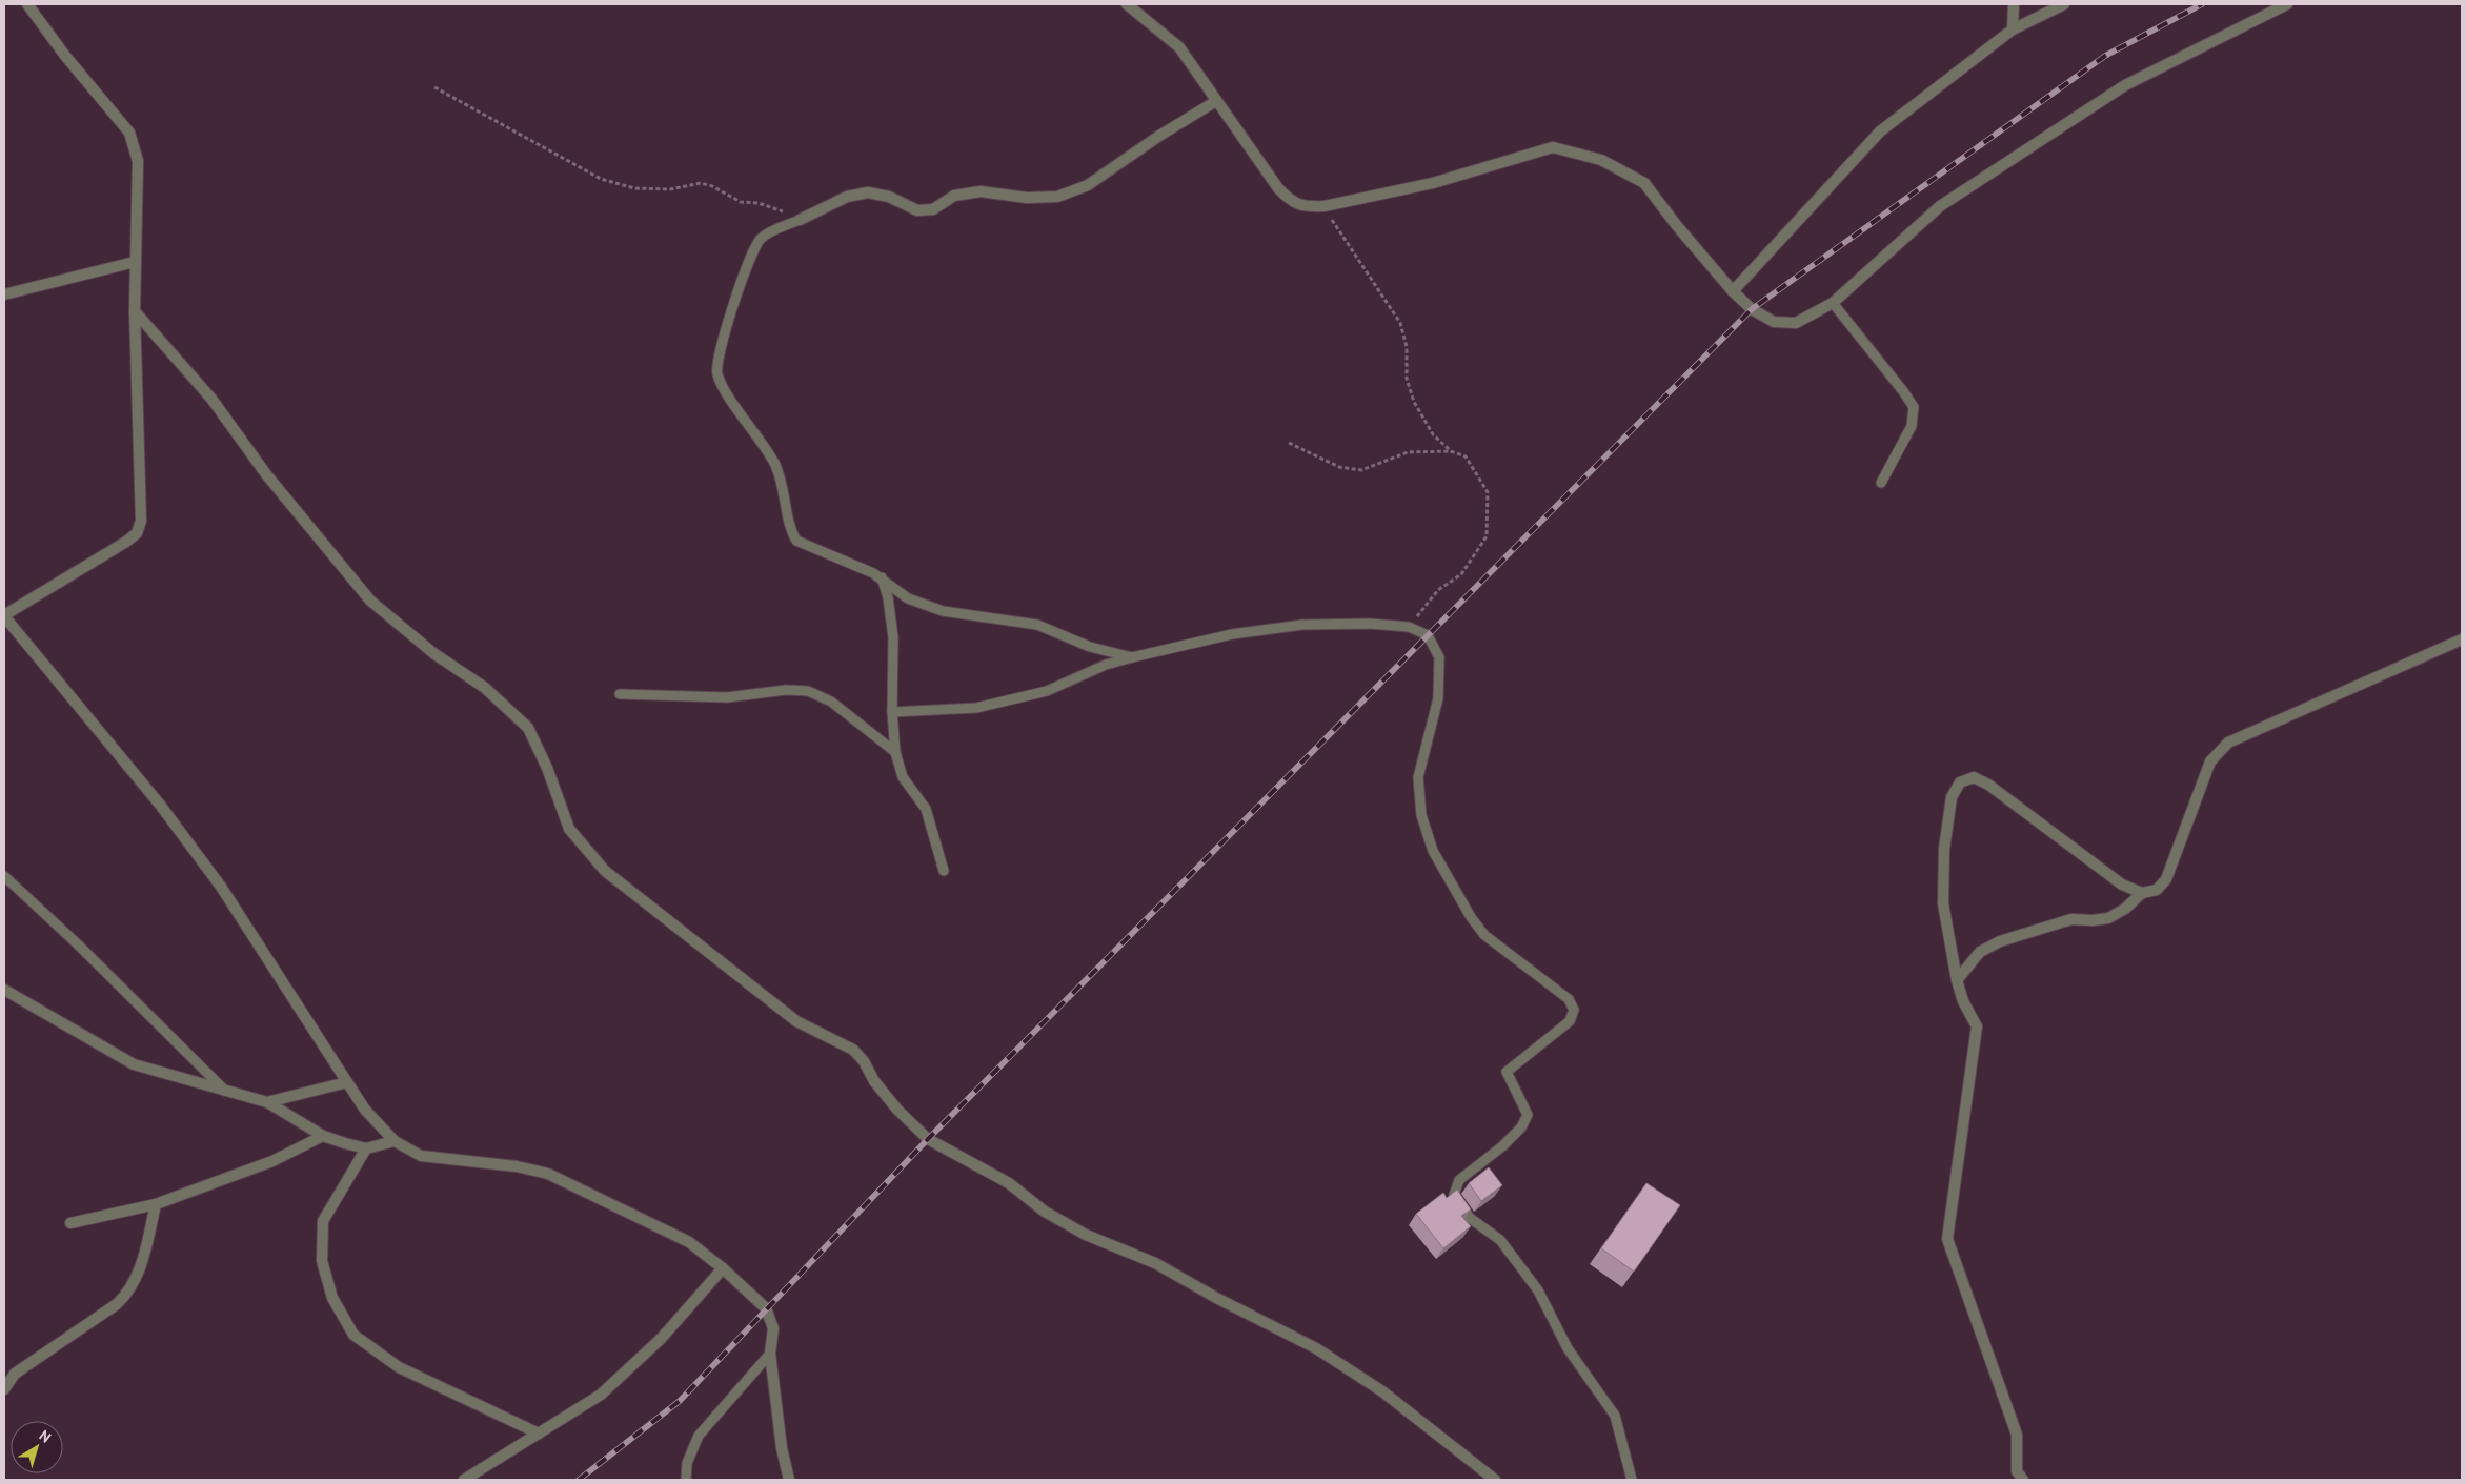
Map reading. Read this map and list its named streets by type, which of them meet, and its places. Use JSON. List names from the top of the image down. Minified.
{"north":"top right"}
